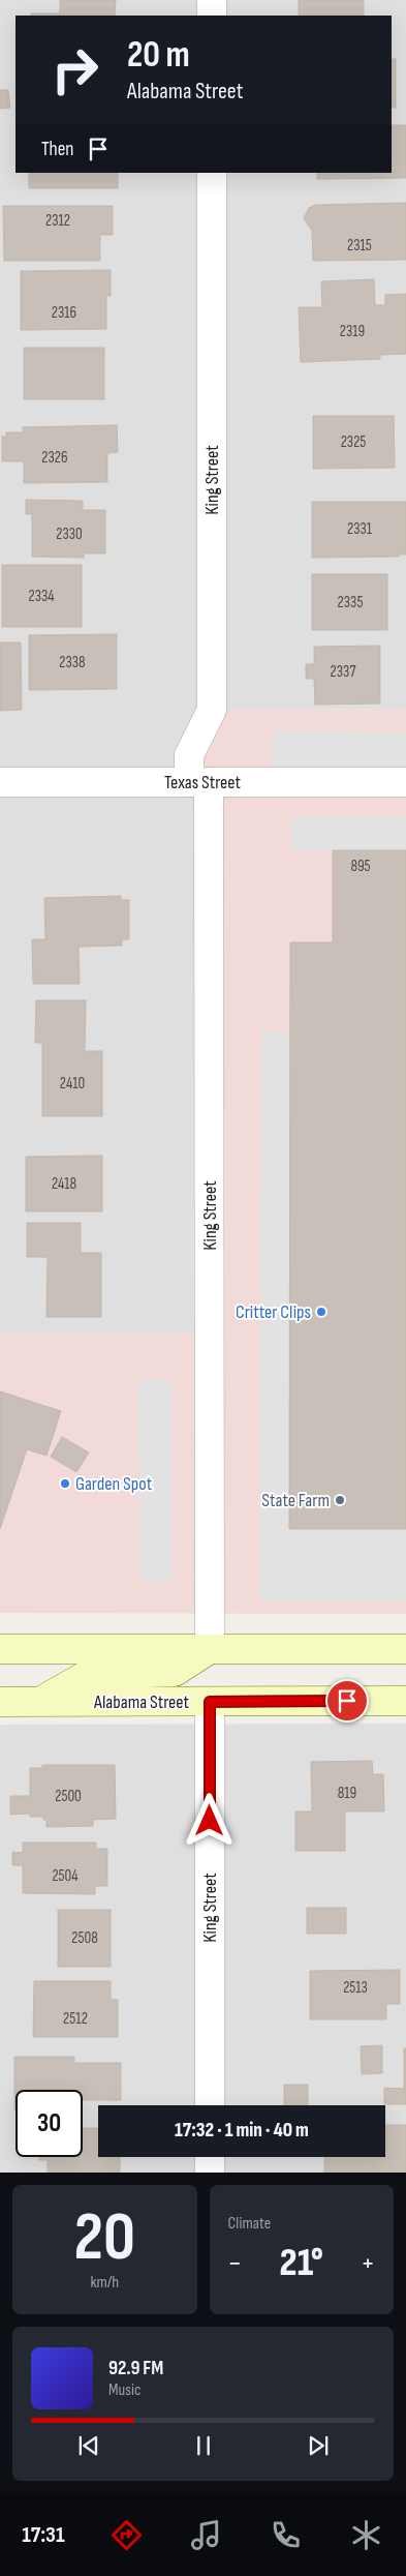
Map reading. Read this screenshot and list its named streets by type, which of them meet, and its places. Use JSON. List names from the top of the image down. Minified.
{"streets":{"main road":["Alabama Street"],"street":["King Street","Texas Street"]},"crossings":[["King Street","Texas Street"],["King Street","Alabama Street"]],"places":["Critter Clips","Garden Spot","State Farm"],"house_numbers":["2312","2315","2316","2319","2325","2326","2331","2330","2334","2335","2338","2337","895","2410","2418","819","2500","2504","2508","2513","2512"],"page":{"turn":["20 m","Alabama Street"],"then":"Then","limit":"30","trip":"17:32 · 1 min · 40 m","tile":[["20","km/h"],"Climate"],"heat":["−","21°","+"],"song":["92.9 FM","Music"],"tabs":"17:31"}}
